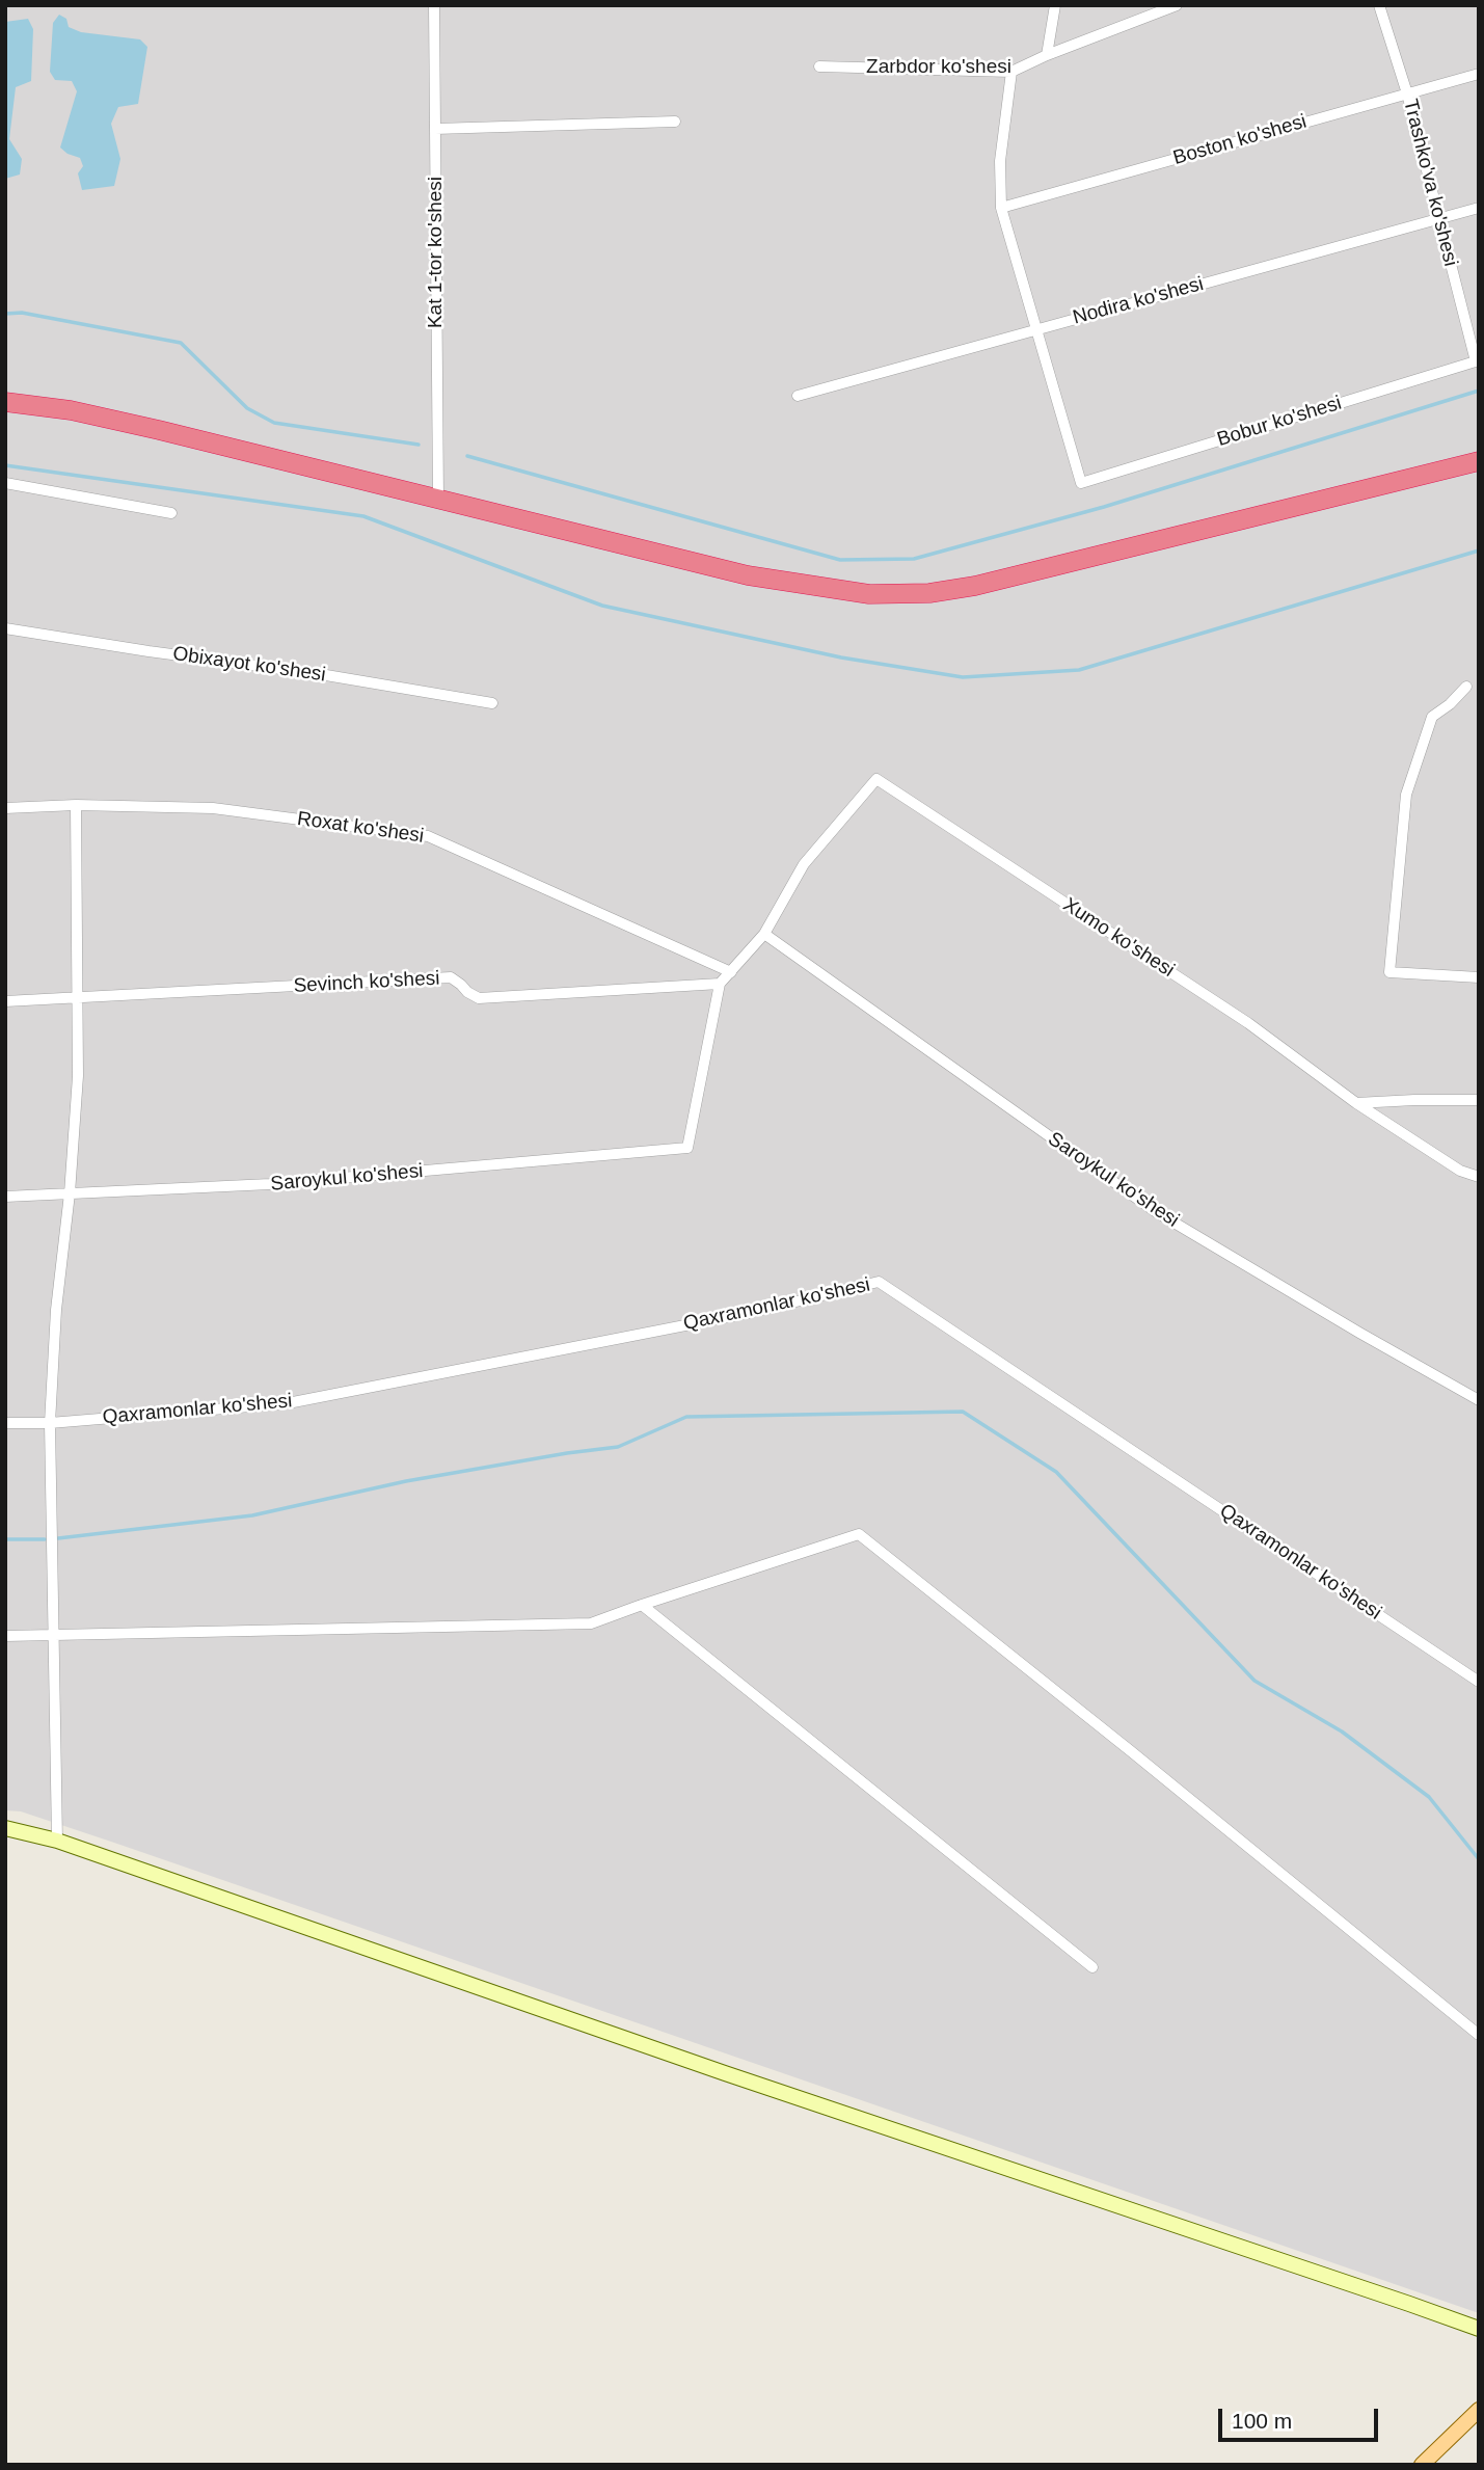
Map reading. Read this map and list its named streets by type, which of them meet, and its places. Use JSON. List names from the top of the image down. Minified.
{"streets":{"street":["Zarbdor ko'shesi","Boston ko'shesi","Trashko'va ko'shesi","Kat 1-tor ko'shesi","Nodira ko'shesi","Bobur ko'shesi","Obixayot ko'shesi","Roxat ko'shesi","Xumo ko'shesi","Sevinch ko'shesi","Saroykul ko'shesi","Qaxramonlar ko'shesi"]},"crossings":[["Boston ko'shesi","Trashko'va ko'shesi"],["Trashko'va ko'shesi","Nodira ko'shesi"],["Trashko'va ko'shesi","Bobur ko'shesi"],["Nodira ko'shesi","Bobur ko'shesi"],["Xumo ko'shesi","Saroykul ko'shesi"],["Sevinch ko'shesi","Saroykul ko'shesi"]],"scale_bar":"100 m"}
